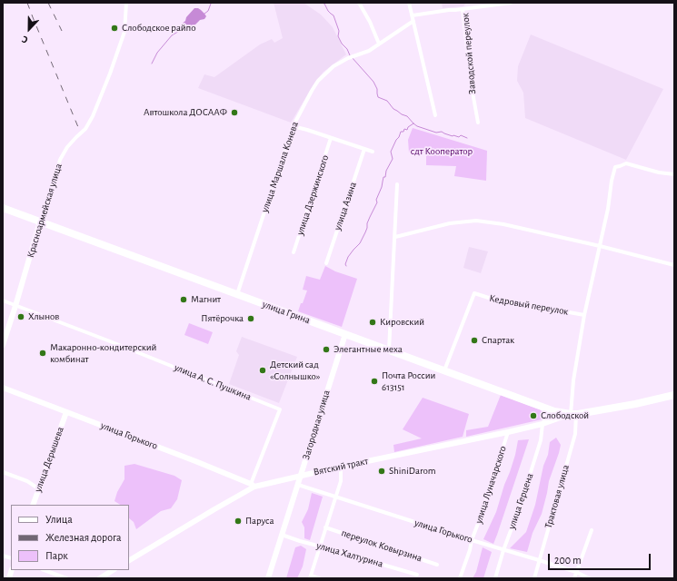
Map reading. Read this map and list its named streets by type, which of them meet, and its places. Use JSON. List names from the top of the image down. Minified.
{"streets":{"highway":["улица Грина"],"main road":["Красноармейская улица","Загородная улица","улица Горького","улица Дерышева","Вятский тракт"],"street":["Заводской переулок","улица Маршала Конева","улица Дзержинского","улица Азина","Кедровый переулок","улица А. С. Пушкина","улица Луначарского","Трактовая улица","улица Герцена","переулок Ковырзина","улица Халтурина"]},"crossings":[["улица Маршала Конева","улица Грина"],["Красноармейская улица","улица Грина"],["Красноармейская улица","улица А. С. Пушкина"],["Кедровый переулок","улица Грина"],["улица Грина","Загородная улица"],["улица Грина","Вятский тракт"],["улица Грина","Трактовая улица"],["улица А. С. Пушкина","улица Горького"],["улица А. С. Пушкина","Вятский тракт"],["Загородная улица","улица Горького"],["Загородная улица","Вятский тракт"],["Загородная улица","улица Халтурина"],["улица Горького","улица Дерышева"],["улица Горького","Вятский тракт"],["улица Горького","улица Луначарского"],["улица Горького","Трактовая улица"],["улица Горького","улица Герцена"],["Вятский тракт","улица Луначарского"],["Вятский тракт","Трактовая улица"],["Вятский тракт","улица Герцена"]],"parks":["сдт Кооператор"],"places":["Слободское райпо","Автошкола ДОСААФ","Магнит","Хлынов","Пятёрочка","Кировский","Спартак","Элегантные меха","Макаронно-кондитерский комбинат","Детский сад «Солнышко»","Почта России 613151","Слободской","ShiniDarom","Паруса"],"legend":["Улица","Железная дорога","Парк"],"scale_bar":"200 m","north":"bottom"}
